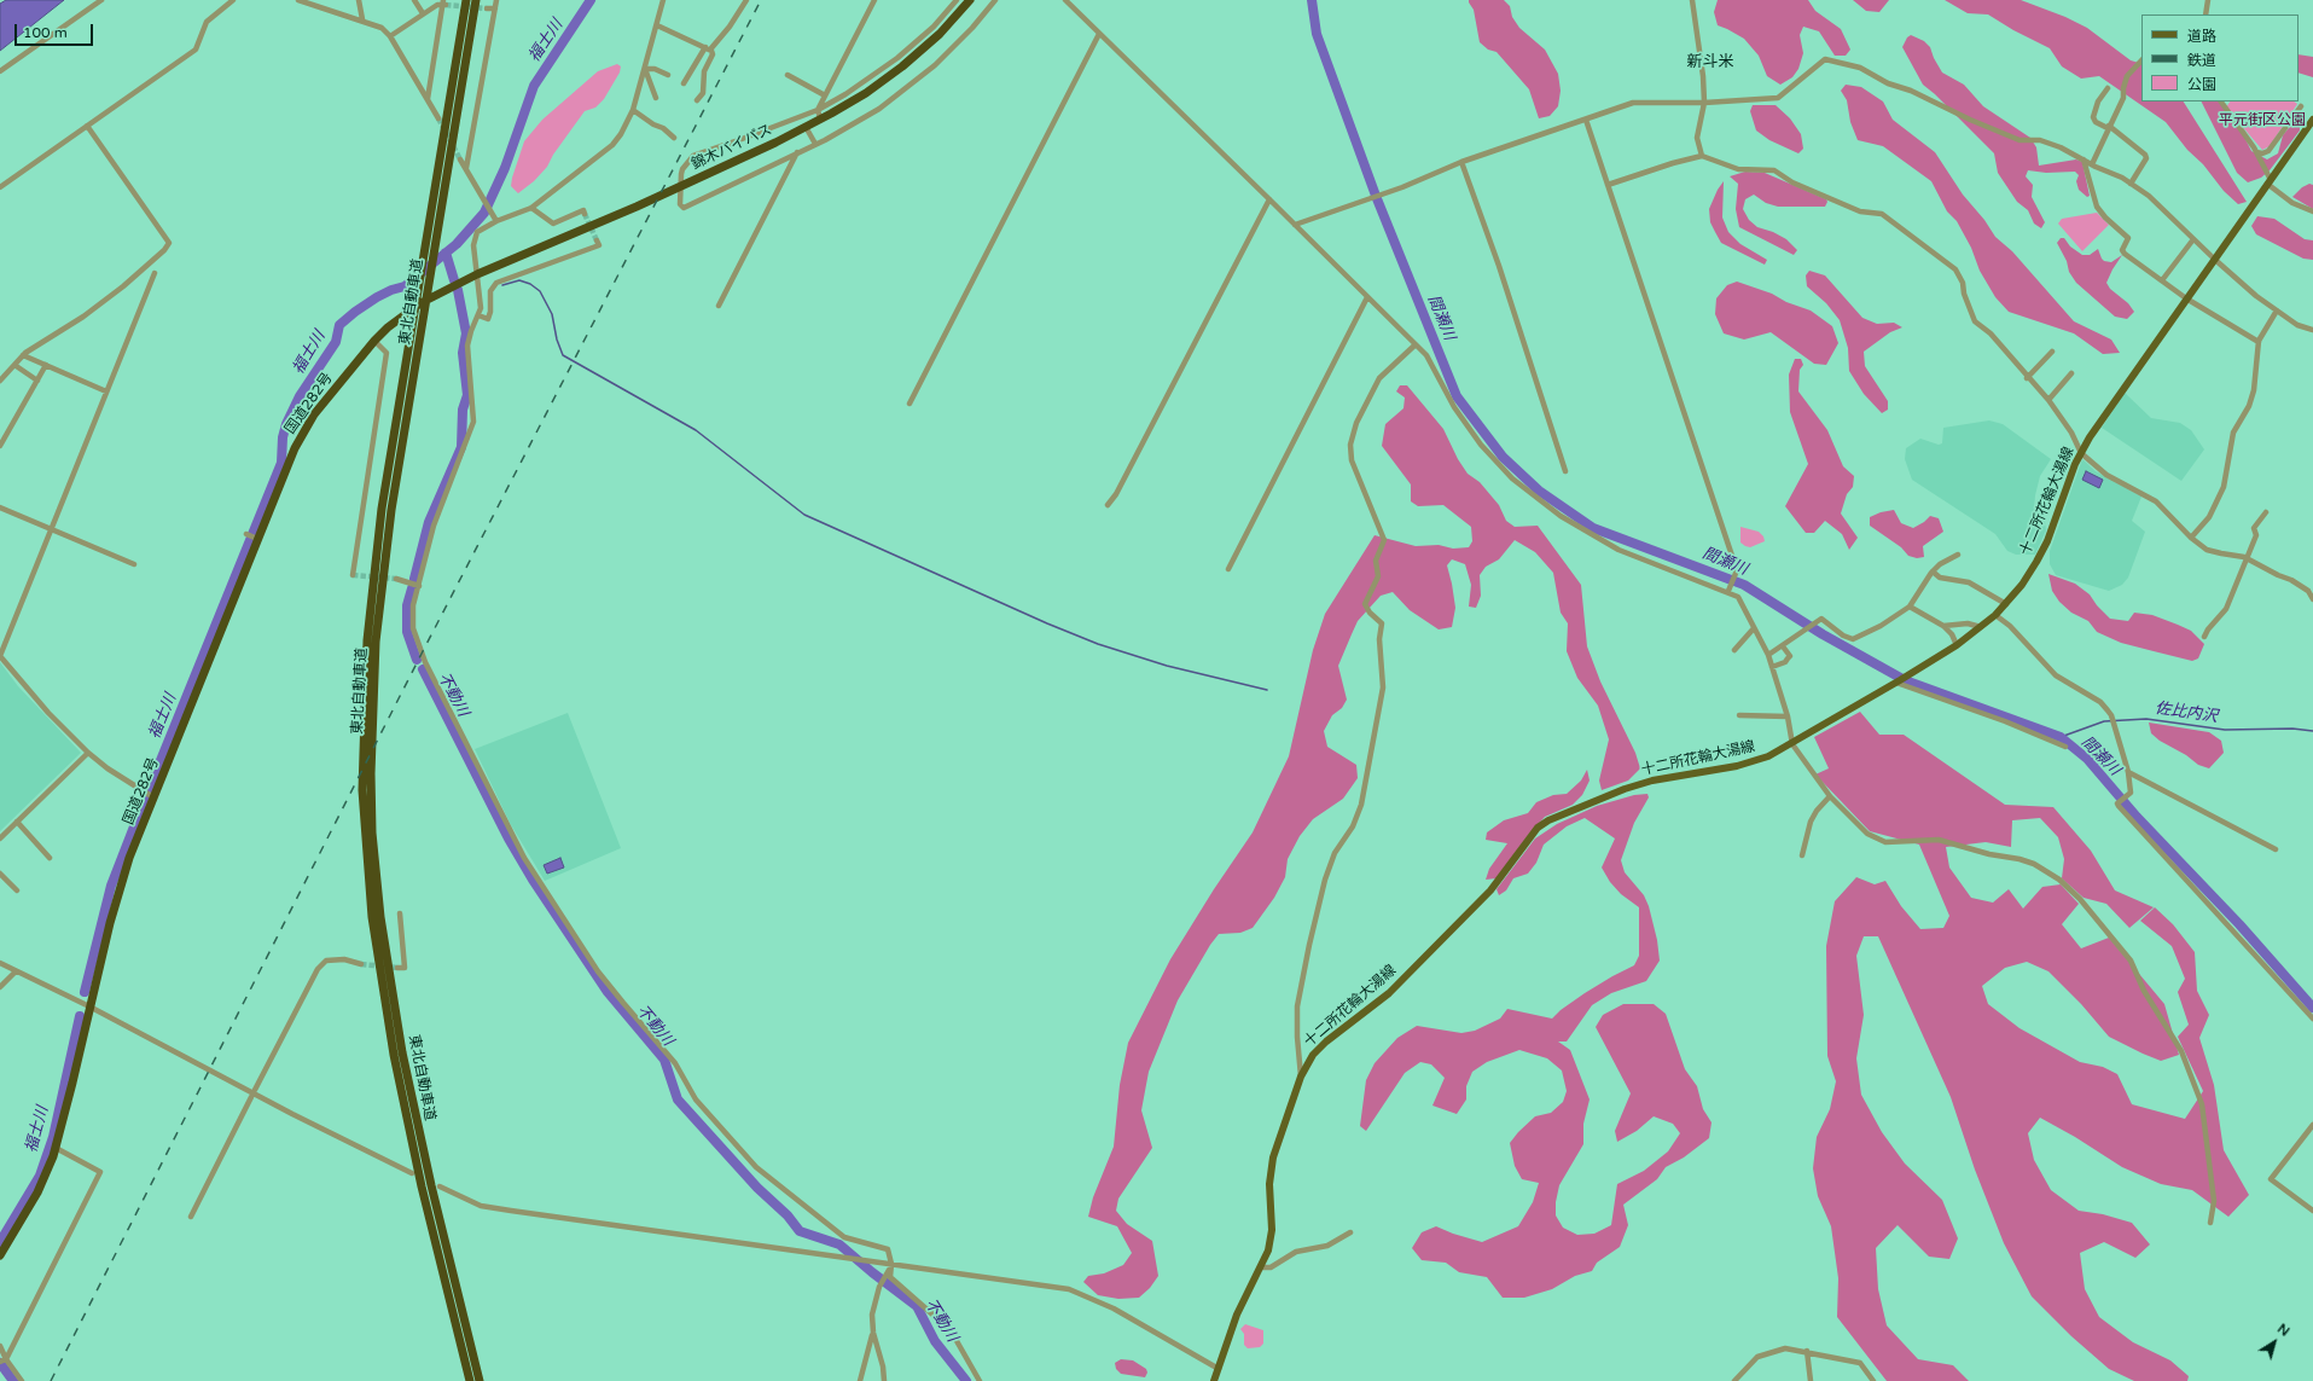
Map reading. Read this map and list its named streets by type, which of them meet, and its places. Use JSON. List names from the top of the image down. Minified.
{"streets":{"highway":["錦木バイパス","東北自動車道","国道282号"],"main road":["十二所花輪大湯線"]},"crossings":[["錦木バイパス","国道282号"]],"districts":["新斗米"],"water":["福士川","間瀬川","不動川","佐比内沢"],"parks":["平元街区公園"],"legend":["道路","鉄道","公園"],"scale_bar":"100 m","north":"top right"}
